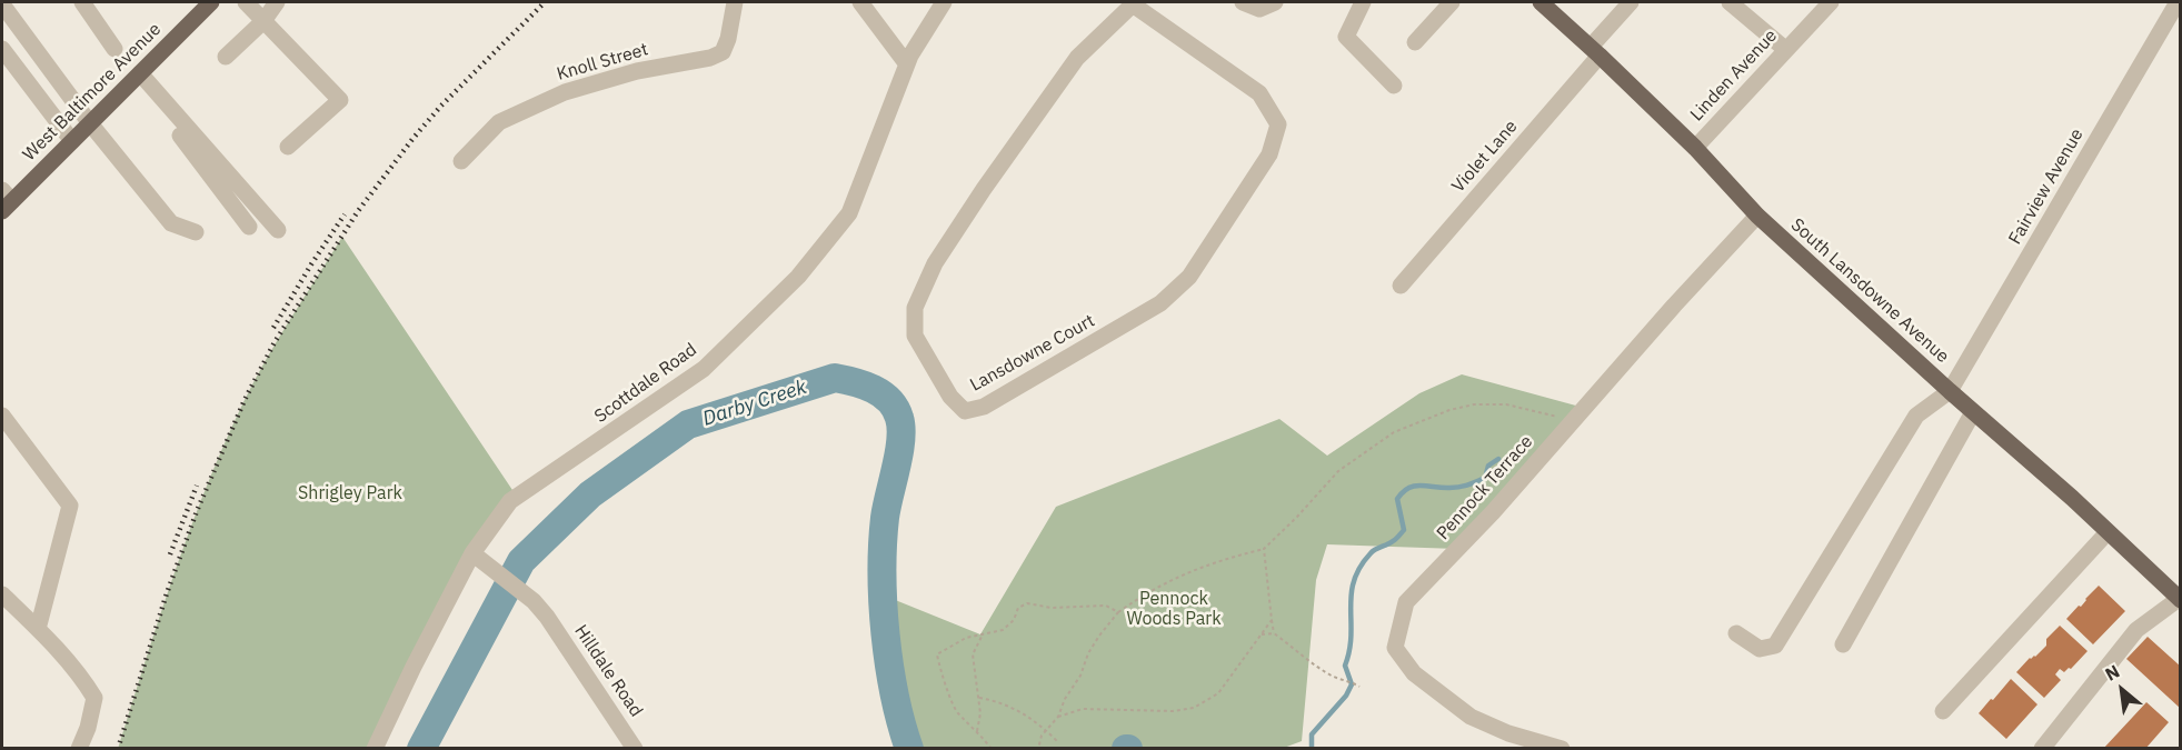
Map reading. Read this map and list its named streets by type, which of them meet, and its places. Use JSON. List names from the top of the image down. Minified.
{"streets":{"main road":["West Baltimore Avenue","South Lansdowne Avenue"],"street":["Knoll Street","Linden Avenue","Violet Lane","Fairview Avenue","Lansdowne Court","Scottdale Road","Pennock Terrace","Hilldale Road"]},"crossings":[["Linden Avenue","South Lansdowne Avenue"],["Violet Lane","South Lansdowne Avenue"],["Fairview Avenue","South Lansdowne Avenue"],["South Lansdowne Avenue","Pennock Terrace"],["Scottdale Road","Hilldale Road"]],"water":["Darby Creek"],"parks":["Shrigley Park","Pennock Woods Park"],"north":"top left"}
